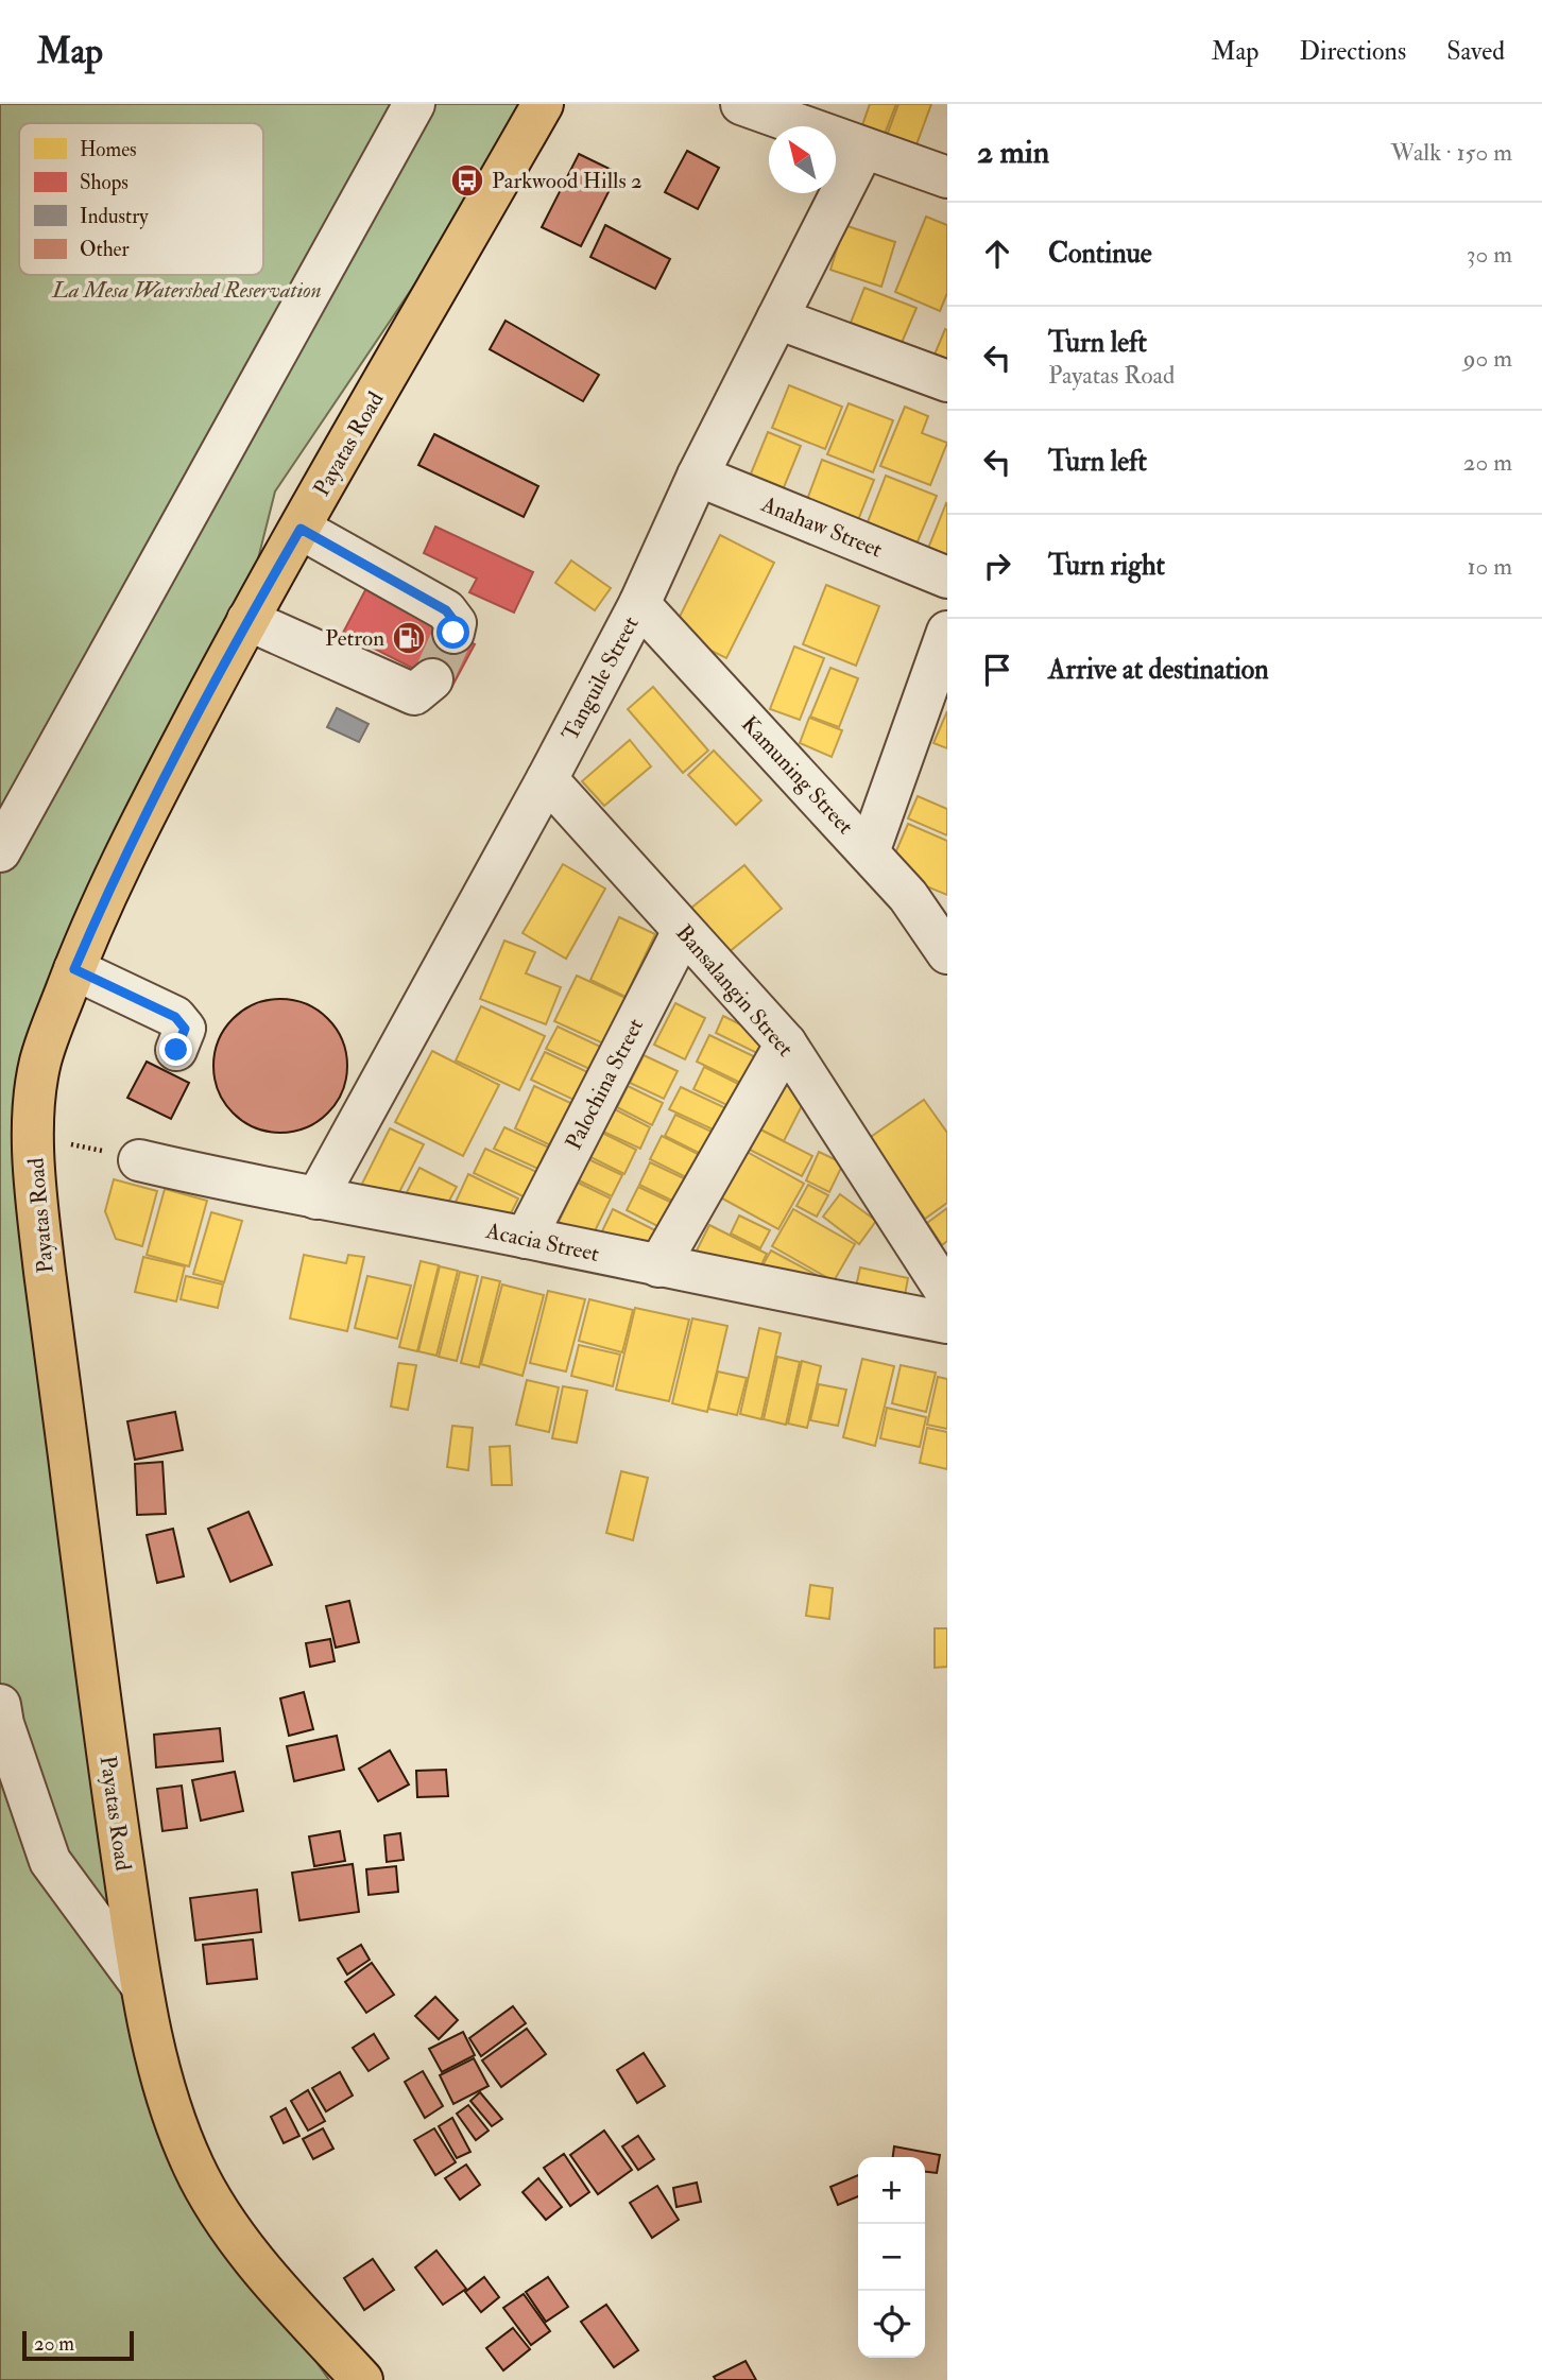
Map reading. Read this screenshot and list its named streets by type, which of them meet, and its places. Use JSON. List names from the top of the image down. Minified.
{"streets":{"main road":["Payatas Road"],"street":["Anahaw Street","Tanguile Street","Kamuning Street","Bansalangin Street","Palochina Street","Acacia Street"]},"crossings":[["Anahaw Street","Tanguile Street"],["Tanguile Street","Kamuning Street"],["Tanguile Street","Bansalangin Street"],["Tanguile Street","Acacia Street"],["Bansalangin Street","Palochina Street"],["Palochina Street","Acacia Street"]],"parks":["La Mesa Watershed Reservation"],"places":{"bus stop":["Parkwood Hills 2"],"fuel station":["Petron"]},"legend":["Homes","Shops","Industry","Other"],"scale_bar":"20 m","north":"top left","page":{"header":"Map","nav":["Map","Directions","Saved"],"heading":["2 min","Walk · 150 m"],"list":[["Continue","30 m"],["Turn left","Payatas Road","90 m"],["Turn left","20 m"],["Turn right","10 m"],"Arrive at destination"],"map_buttons":["+","−"],"scale":"20 m"}}
